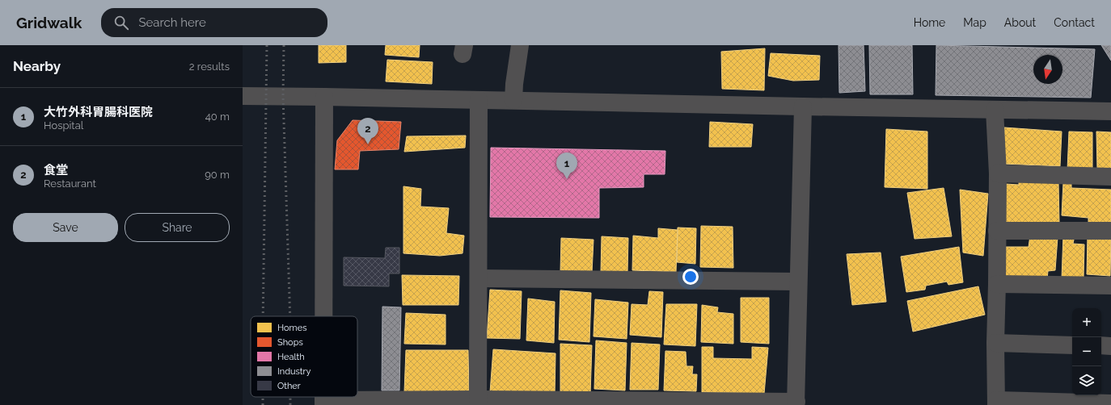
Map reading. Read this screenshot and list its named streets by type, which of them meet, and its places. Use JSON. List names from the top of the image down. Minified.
{"legend":["Homes","Shops","Health","Industry","Other"],"north":"bottom","page":{"header":"Gridwalk","search":"Search here","nav":["Home","Map","About","Contact"],"heading":["Nearby","2 results"],"list":[{"mark":"1","name":"大竹外科胃腸科医院","note":"Hospital","value":"40 m"},{"mark":"2","name":"食堂","note":"Restaurant","value":"90 m"}],"pins":["2","1"],"buttons":["Save","Share"],"map_buttons":["+","−"]}}
